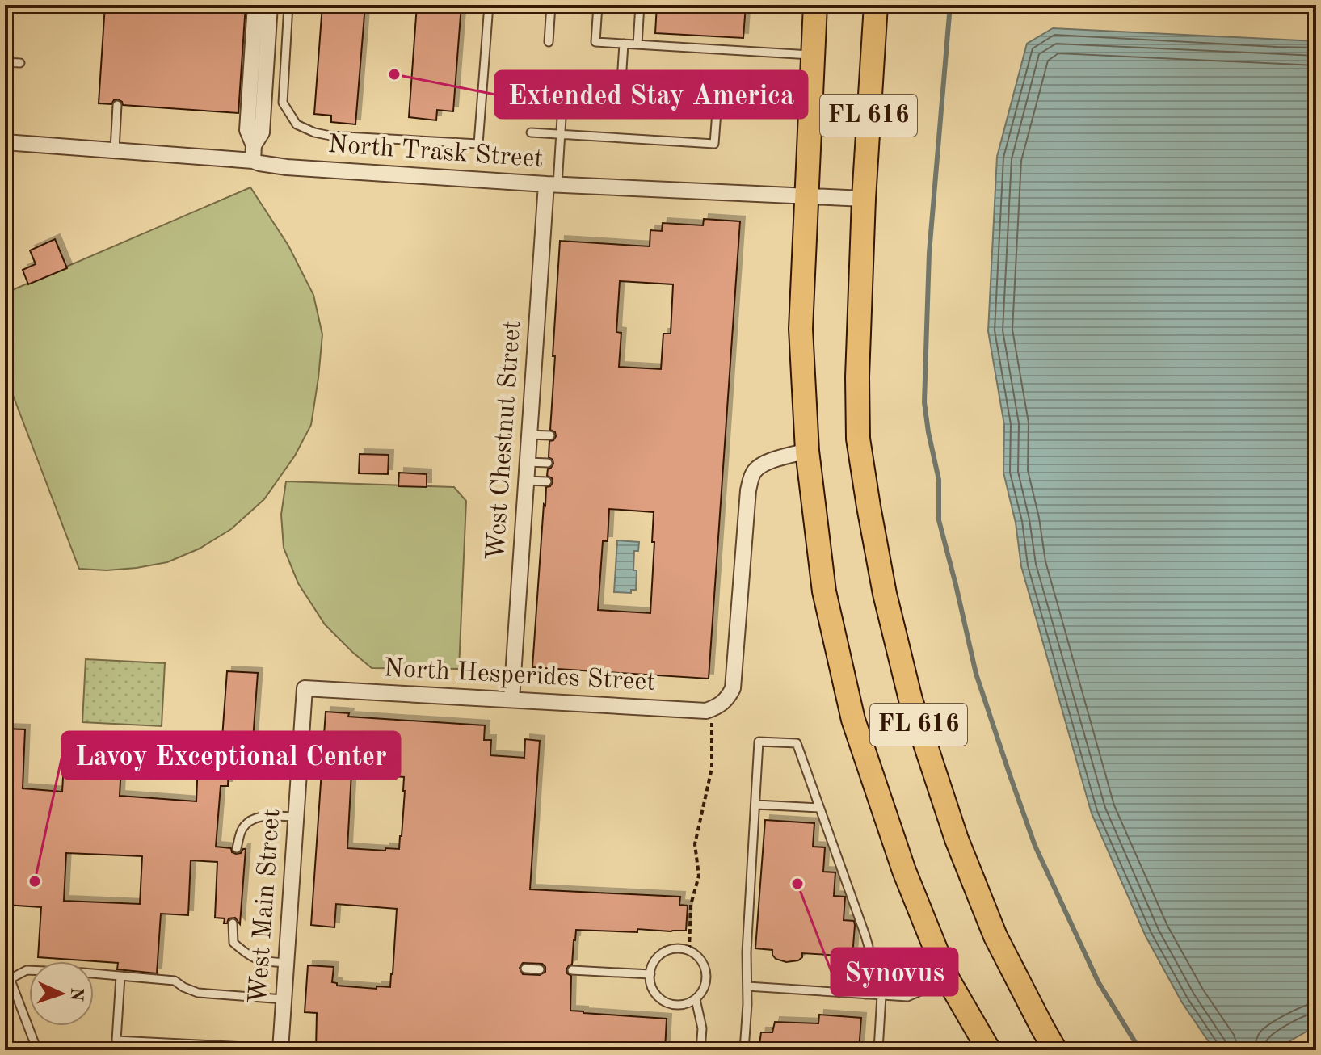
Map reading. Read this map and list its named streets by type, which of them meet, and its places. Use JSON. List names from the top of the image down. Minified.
{"streets":{"main road":["FL 616"],"street":["North Trask Street","West Chestnut Street","North Hesperides Street","West Main Street"]},"crossings":[["FL 616","North Trask Street"],["FL 616","North Hesperides Street"],["North Trask Street","West Chestnut Street"],["West Chestnut Street","North Hesperides Street"],["North Hesperides Street","West Main Street"]],"places":["Extended Stay America","Lavoy Exceptional Center","Synovus"],"north":"right"}
